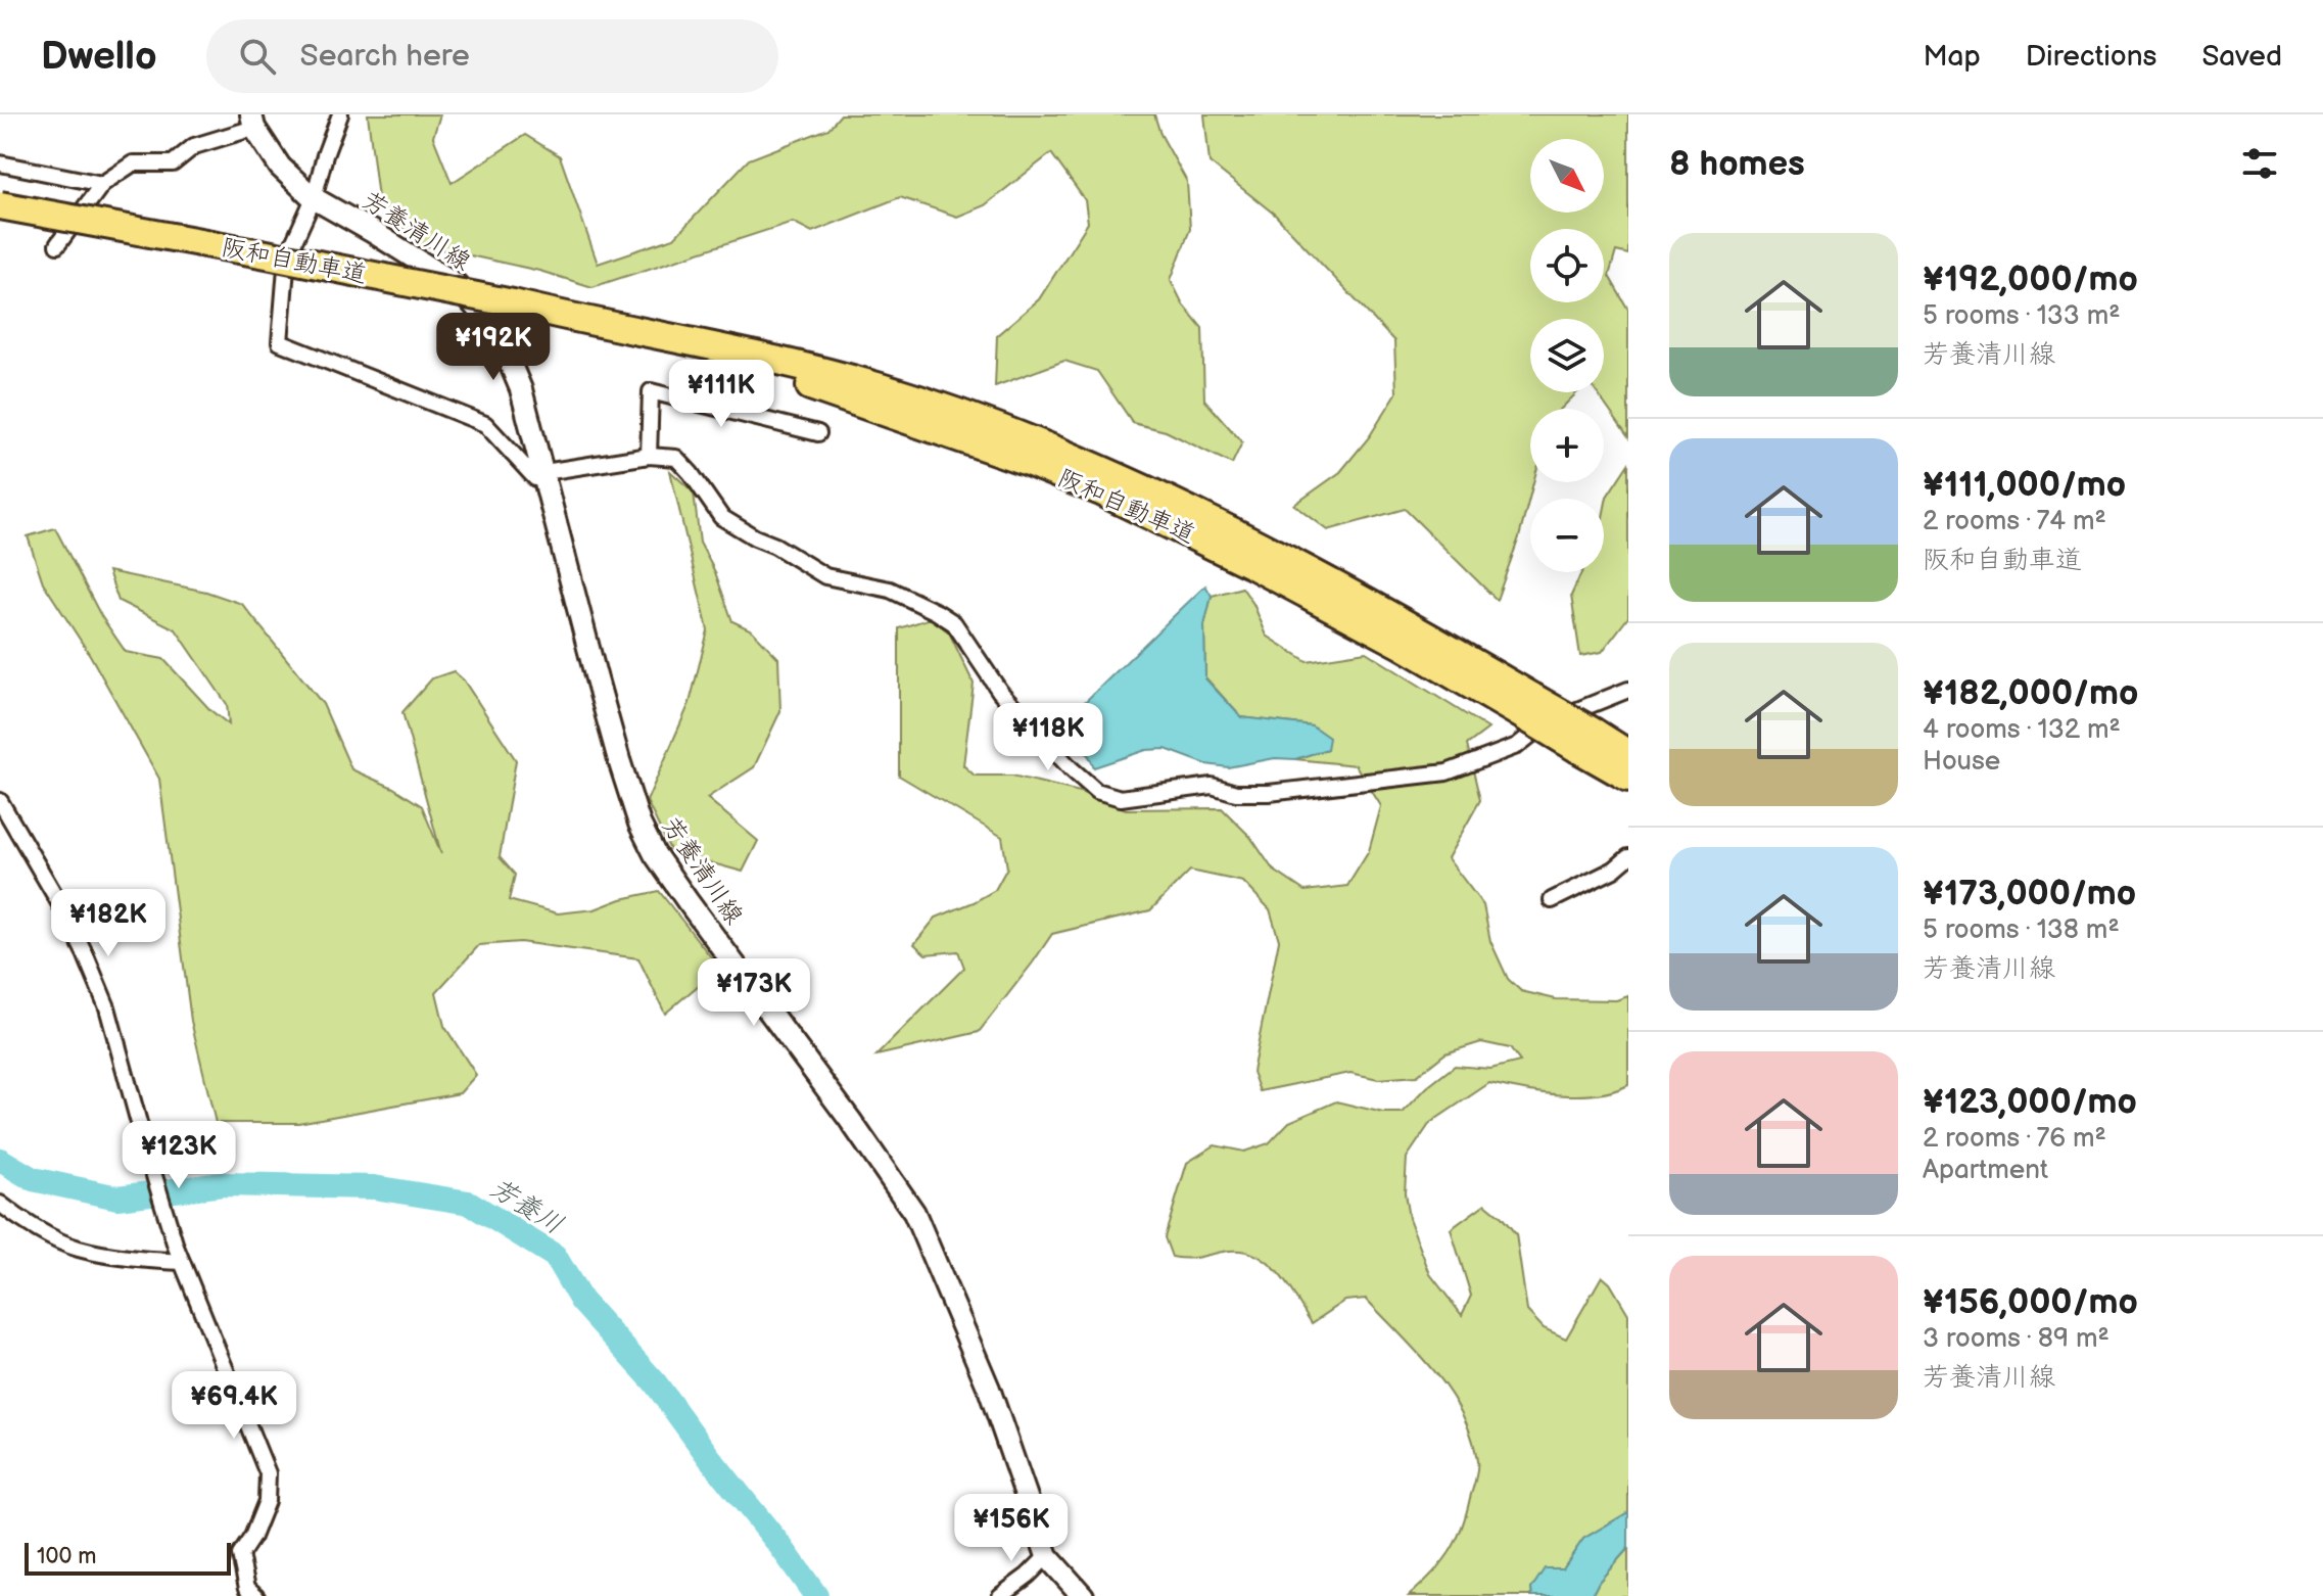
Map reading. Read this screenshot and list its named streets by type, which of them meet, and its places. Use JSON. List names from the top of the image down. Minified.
{"streets":{"highway":["阪和自動車道"],"main road":["芳養清川線"]},"water":["芳養川"],"scale_bar":"100 m","north":"bottom right","page":{"header":"Dwello","search":"Search here","nav":["Map","Directions","Saved"],"heading":"8 homes","map_buttons":["+","−"],"list":[{"name":"¥192,000/mo","note":"5 rooms · 133 m² · 芳養清川線"},{"name":"¥111,000/mo","note":"2 rooms · 74 m² · 阪和自動車道"},{"name":"¥182,000/mo","note":"4 rooms · 132 m² · House"},{"name":"¥173,000/mo","note":"5 rooms · 138 m² · 芳養清川線"},{"name":"¥123,000/mo","note":"2 rooms · 76 m² · Apartment"},{"name":"¥156,000/mo","note":"3 rooms · 89 m² · 芳養清川線"}],"price":["¥192K","¥111K","¥118K","¥182K","¥173K","¥123K","¥69.4K","¥156K"],"scale":"100 m"}}
